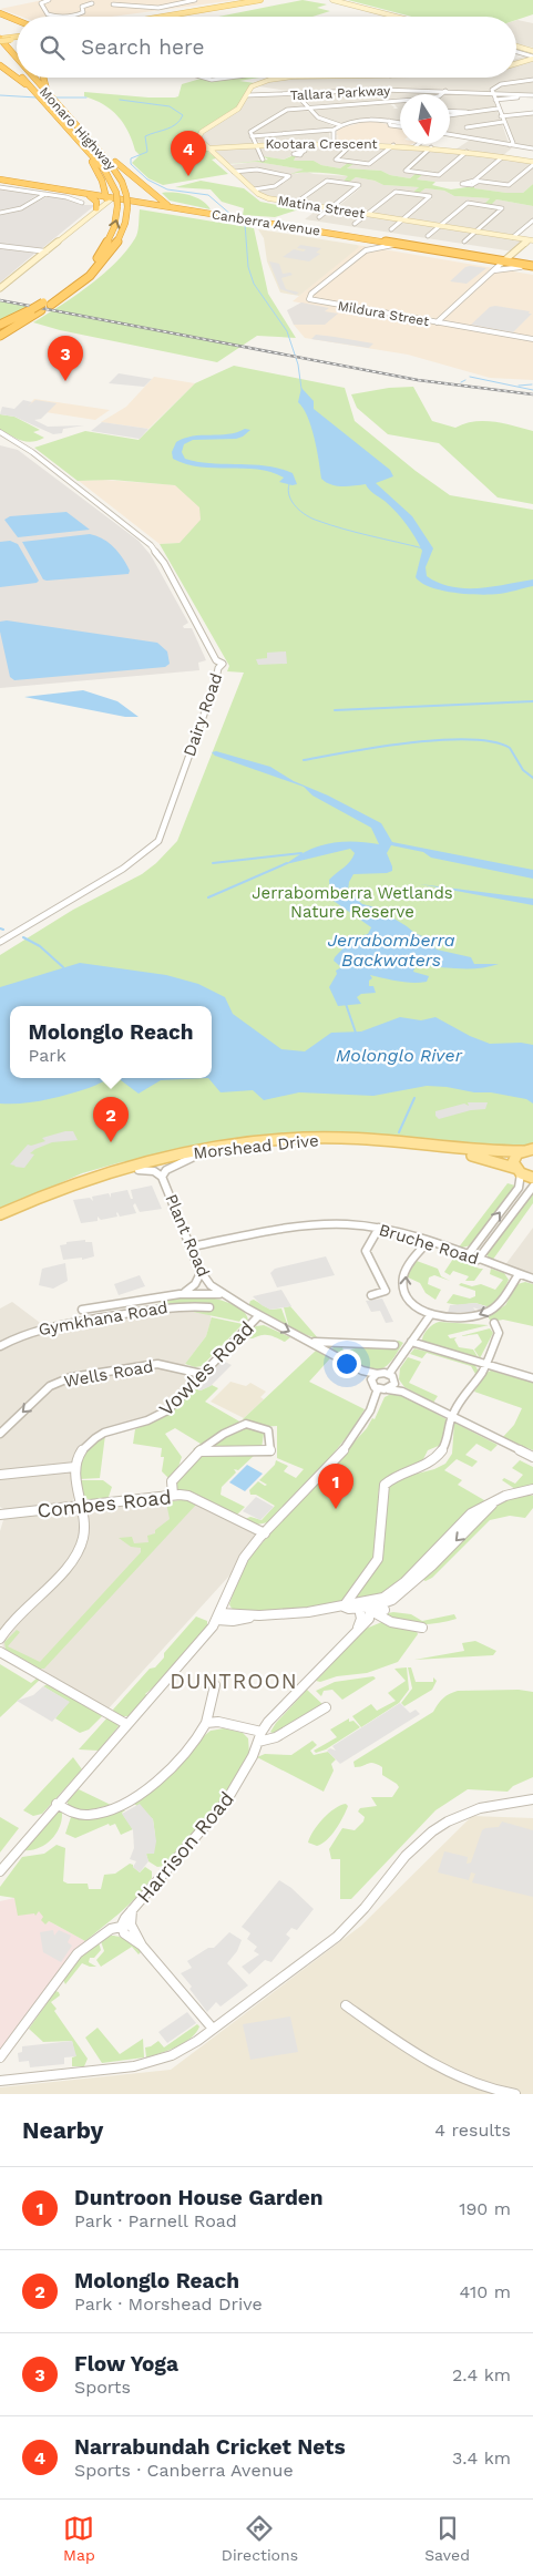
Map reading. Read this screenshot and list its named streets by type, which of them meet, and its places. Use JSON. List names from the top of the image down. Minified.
{"streets":{"highway":["Monaro Highway","Canberra Avenue"],"main road":["Morshead Drive"],"street":["Tallara Parkway","Kootara Crescent","Matina Street","Mildura Street","Dairy Road","Plant Road","Bruche Road","Gymkhana Road","Vowles Road","Wells Road","Combes Road","Harrison Road"]},"crossings":[["Monaro Highway","Canberra Avenue"],["Kootara Crescent","Matina Street"],["Canberra Avenue","Mildura Street"],["Morshead Drive","Plant Road"],["Plant Road","Bruche Road"],["Plant Road","Vowles Road"],["Vowles Road","Wells Road"]],"one_way":["Wells Road"],"districts":["DUNTROON"],"water":["Jerrabomberra Backwaters","Molonglo River"],"parks":["Jerrabomberra Wetlands Nature Reserve"],"north":"bottom","page":{"search":"Search here","pins":["4","3","2","1"],"popup":["Molonglo Reach","Park"],"heading":["Nearby","4 results"],"list":[{"mark":"1","name":"Duntroon House Garden","note":"Park · Parnell Road","value":"190 m"},{"mark":"2","name":"Molonglo Reach","note":"Park · Morshead Drive","value":"410 m"},{"mark":"3","name":"Flow Yoga","note":"Sports","value":"2.4 km"},{"mark":"4","name":"Narrabundah Cricket Nets","note":"Sports · Canberra Avenue","value":"3.4 km"}],"nav":["Map","Directions","Saved"]}}
